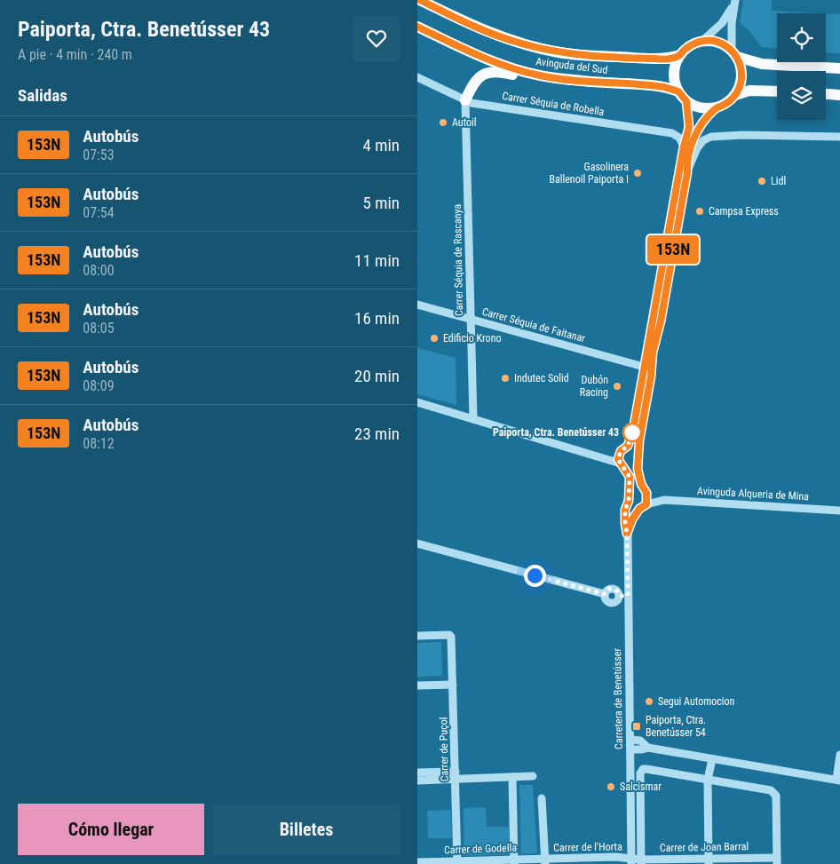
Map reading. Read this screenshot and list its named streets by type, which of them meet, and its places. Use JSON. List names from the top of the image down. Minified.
{"streets":{"main road":["Avinguda del Sud"],"street":["Carrer Séquia de Robella","Carrer Séquia de Rascanya","Carrer Séquia de Faitanar","Avinguda Alqueria de Mina","Carretera de Benetússer","Carrer de Puçol","Carrer de l'Horta","Carrer de Joan Barral","Carrer de Godella"]},"crossings":[["Avinguda del Sud","Carretera de Benetússer"],["Carrer Séquia de Robella","Carrer Séquia de Rascanya"],["Carrer Séquia de Robella","Carretera de Benetússer"],["Carrer Séquia de Rascanya","Carrer Séquia de Faitanar"],["Carrer Séquia de Faitanar","Carretera de Benetússer"],["Avinguda Alqueria de Mina","Carretera de Benetússer"],["Carretera de Benetússer","Carrer de l'Horta"],["Carretera de Benetússer","Carrer de Joan Barral"],["Carrer de Puçol","Carrer de Godella"],["Carrer de l'Horta","Carrer de Joan Barral"],["Carrer de l'Horta","Carrer de Godella"]],"places":{"other":["Autoil","Gasolinera Ballenoil Paiporta I","Lidl","Campsa Express","Edificio Krono","Indutec Solid","Dubón Racing","Paiporta, Ctra. Benetússer 43","Segui Automocion","Salcismar"],"transit":["Paiporta, Ctra. Benetússer 54"]},"lines":["bus line 153N"],"page":{"heading":[["Paiporta, Ctra. Benetússer 43","A pie · 4 min · 240 m"],"Salidas"],"on_map":"153N","list":[{"mark":"153N","name":"Autobús","note":"07:53","value":"4 min"},{"mark":"153N","name":"Autobús","note":"07:54","value":"5 min"},{"mark":"153N","name":"Autobús","note":"08:00","value":"11 min"},{"mark":"153N","name":"Autobús","note":"08:05","value":"16 min"},{"mark":"153N","name":"Autobús","note":"08:09","value":"20 min"},{"mark":"153N","name":"Autobús","note":"08:12","value":"23 min"}],"buttons":["Cómo llegar","Billetes"]}}
